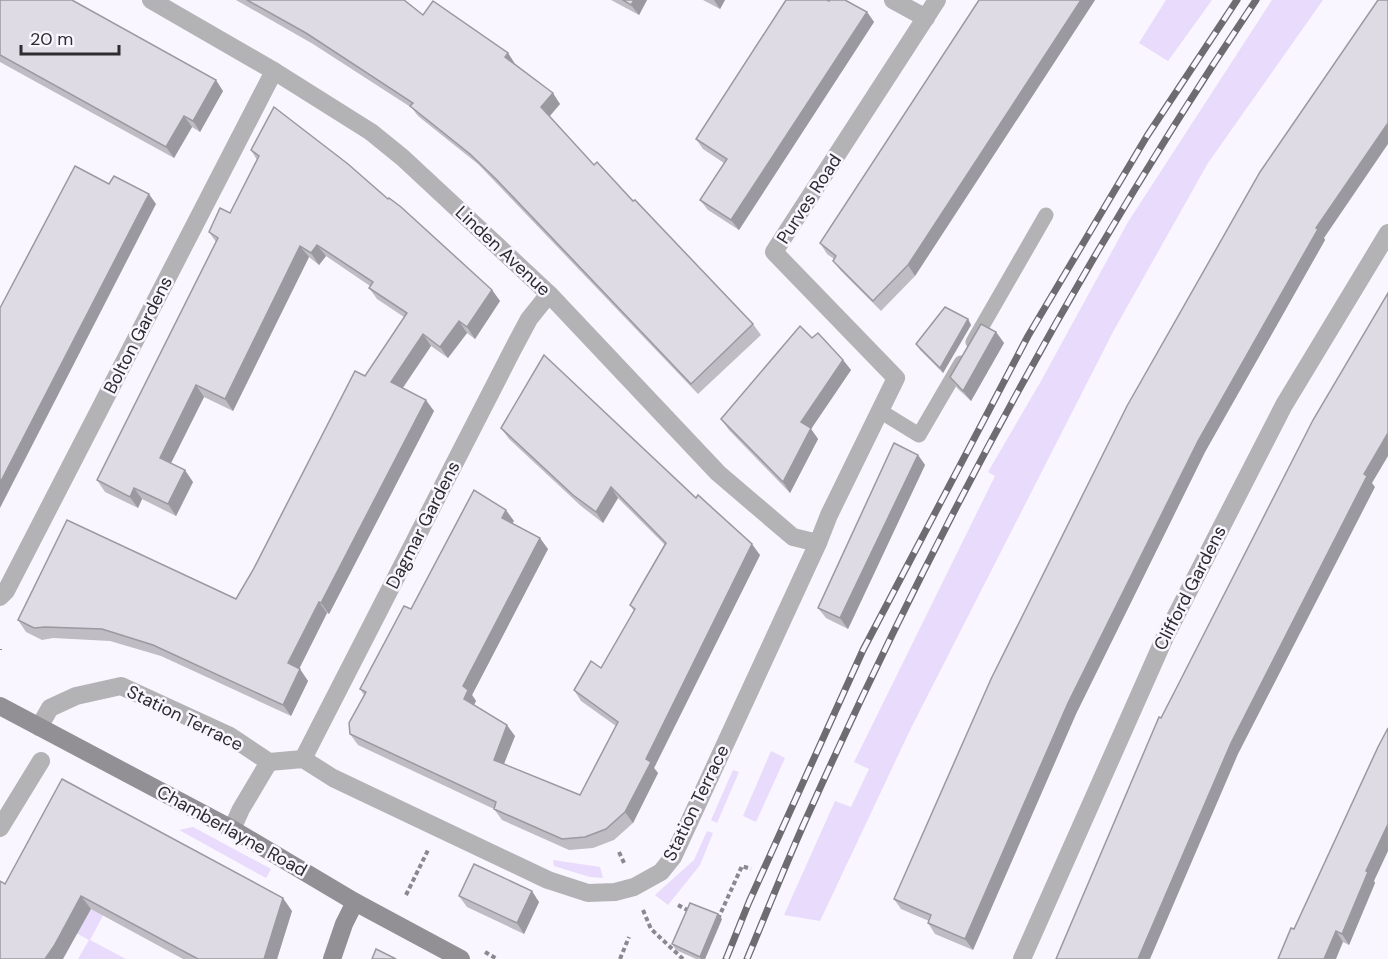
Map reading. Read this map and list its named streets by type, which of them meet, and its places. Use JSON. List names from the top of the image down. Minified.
{"streets":{"street":["Purves Road","Linden Avenue","Bolton Gardens","Dagmar Gardens","Clifford Gardens","Station Terrace","Chamberlayne Road"]},"crossings":[["Purves Road","Station Terrace"],["Linden Avenue","Bolton Gardens"],["Linden Avenue","Dagmar Gardens"],["Linden Avenue","Station Terrace"],["Dagmar Gardens","Station Terrace"],["Station Terrace","Chamberlayne Road"]],"scale_bar":"20 m"}
